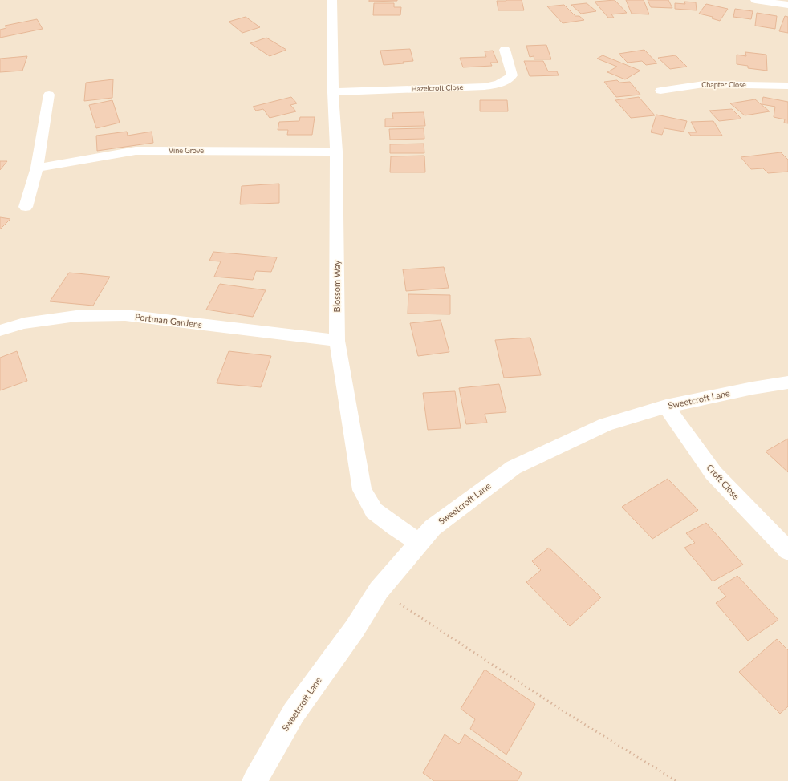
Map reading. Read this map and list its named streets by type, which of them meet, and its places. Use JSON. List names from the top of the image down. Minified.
{"streets":{"street":["Chapter Close","Hazelcroft Close","Vine Grove","Blossom Way","Portman Gardens","Sweetcroft Lane","Croft Close"]},"crossings":[["Hazelcroft Close","Blossom Way"],["Vine Grove","Blossom Way"],["Blossom Way","Portman Gardens"],["Blossom Way","Sweetcroft Lane"],["Sweetcroft Lane","Croft Close"]]}
